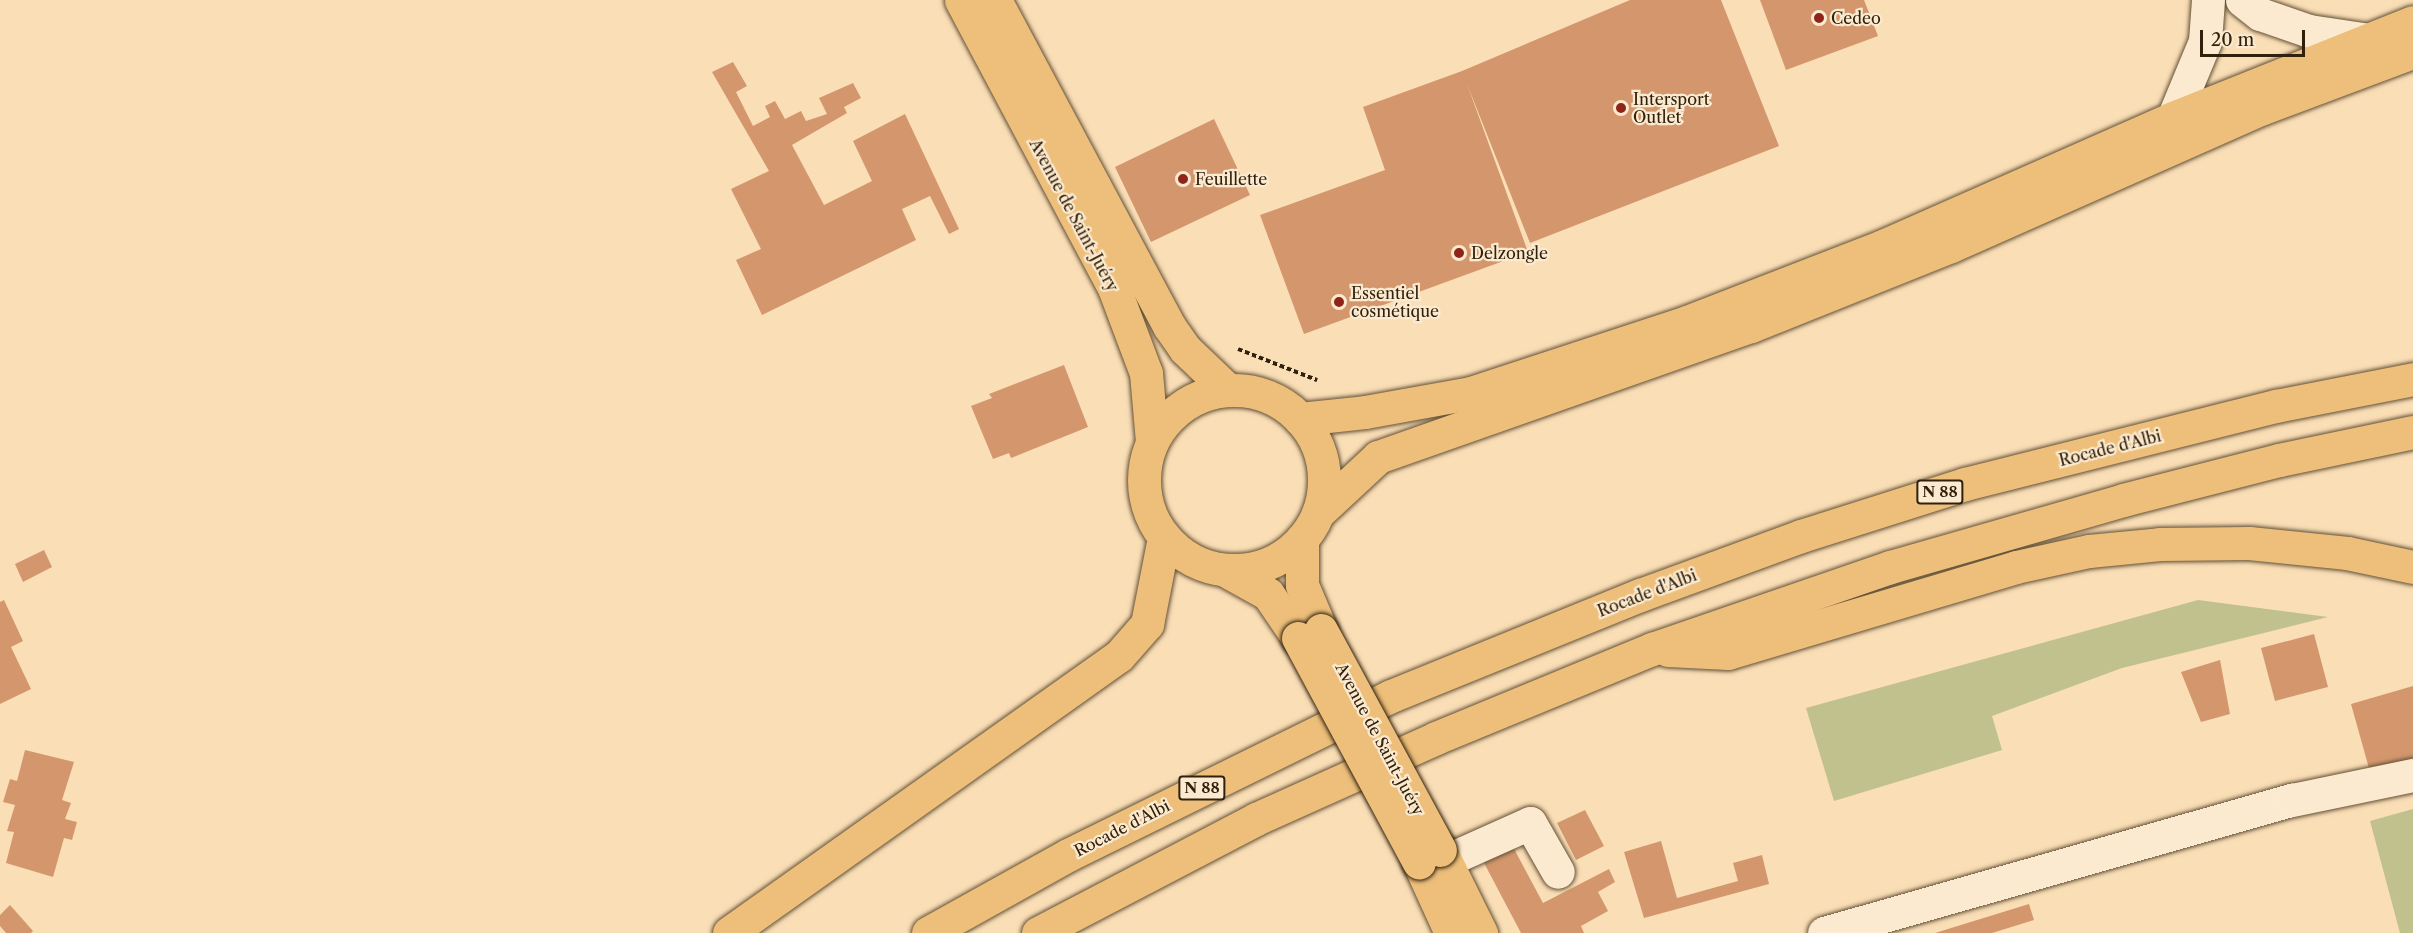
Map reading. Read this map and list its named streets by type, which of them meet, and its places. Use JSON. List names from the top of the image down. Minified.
{"streets":{"main road":["Avenue de Saint-Juéry","Rocade d'Albi","N 88"]},"places":["Cedeo","Intersport Outlet","Feuillette","Delzongle","Essentiel cosmétique"],"scale_bar":"20 m"}
